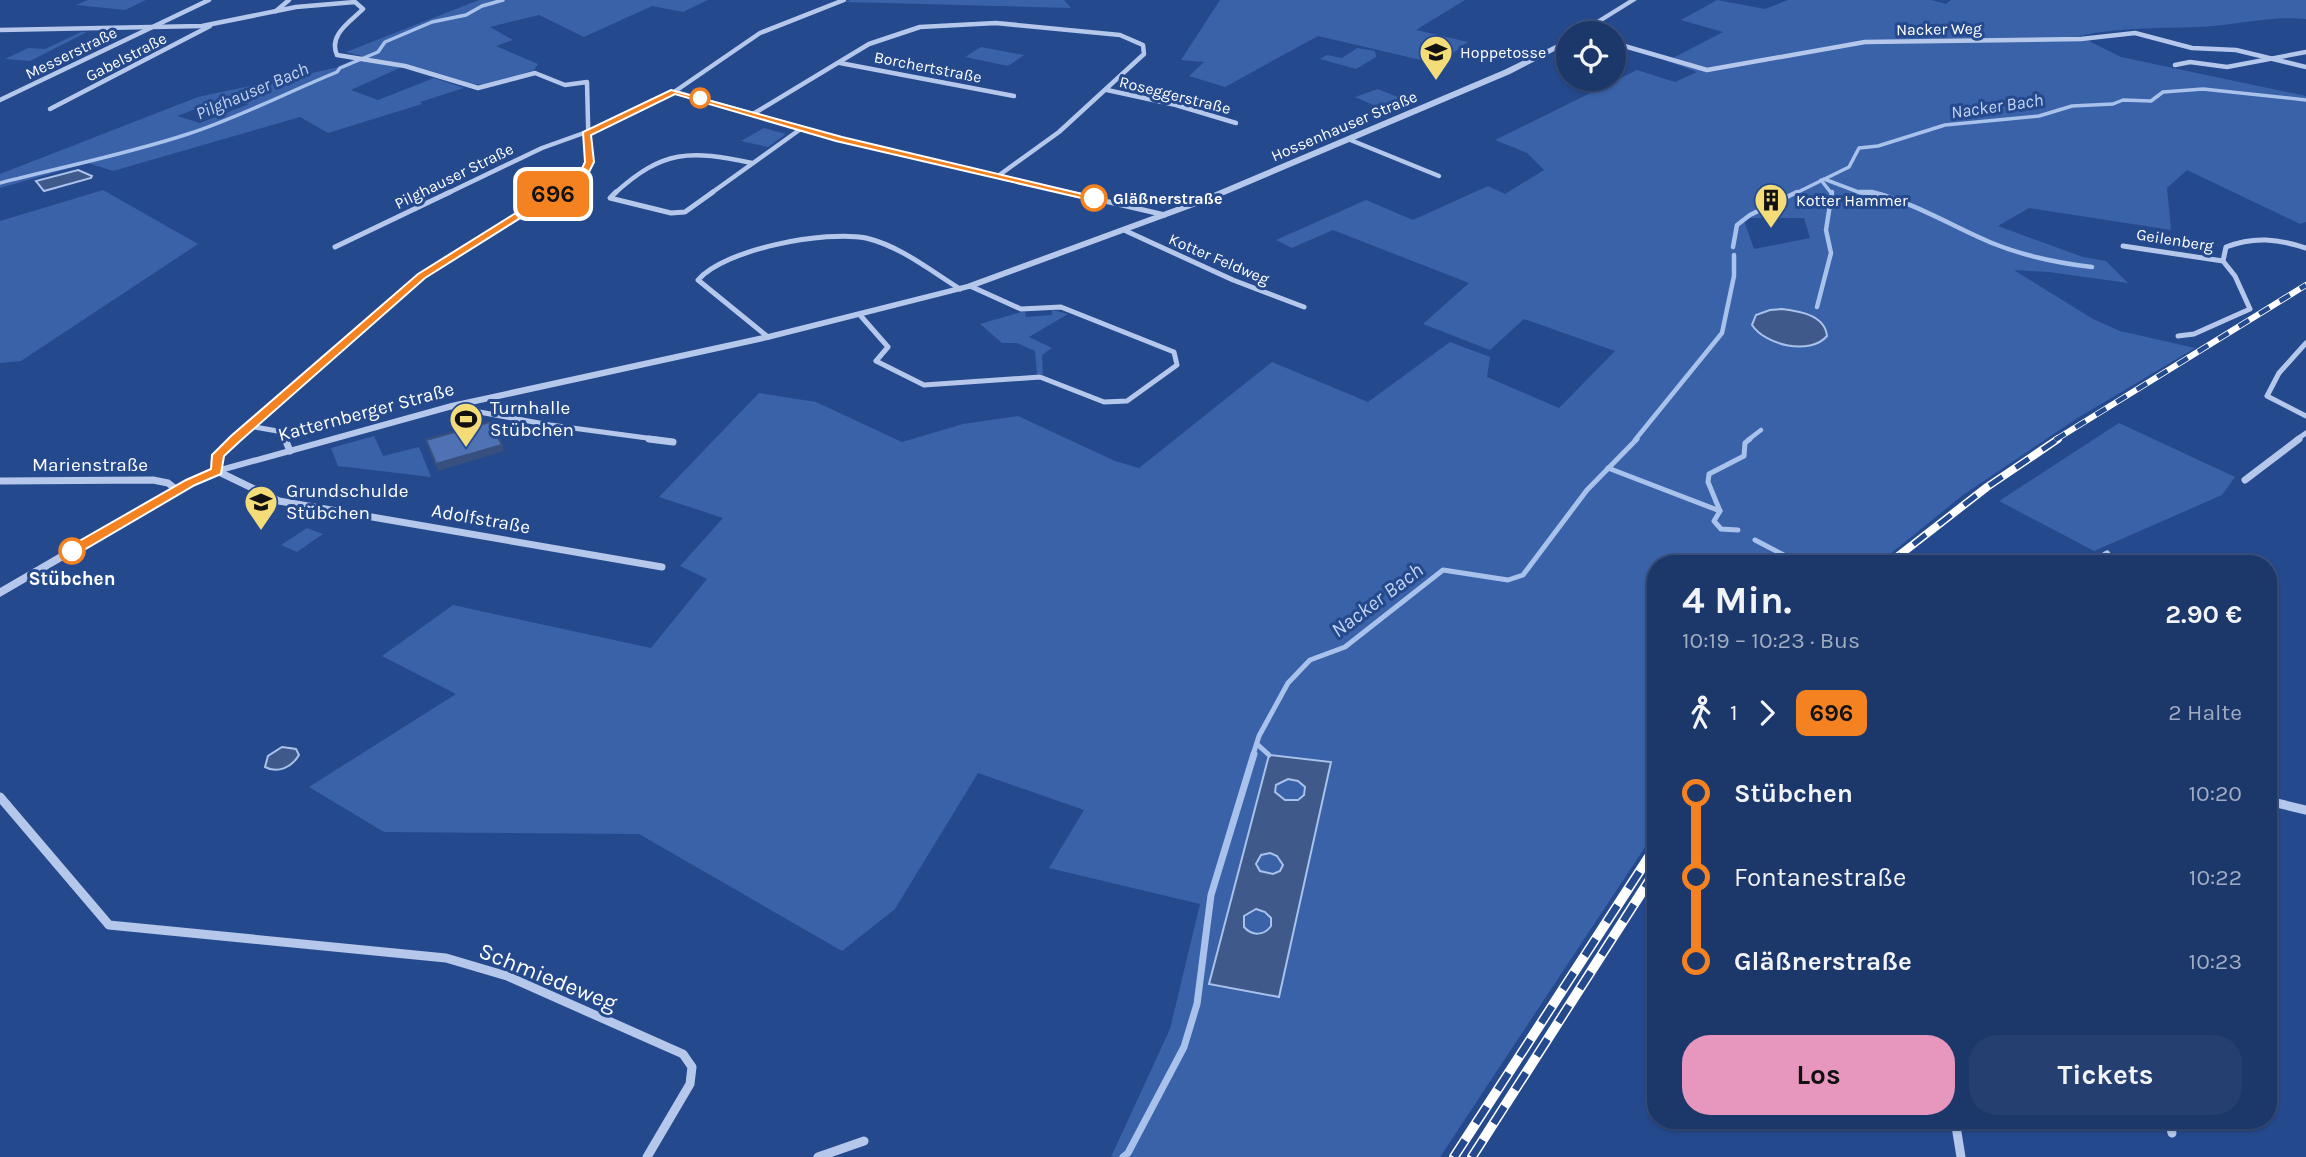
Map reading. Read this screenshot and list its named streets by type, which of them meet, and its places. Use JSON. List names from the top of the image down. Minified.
{"streets":{"street":["Nacker Weg","Messerstraße","Gabelstraße","Borchertstraße","Roseggerstraße","Hossenhauser Straße","Pilghauser Straße","Geilenberg","Kotter Feldweg","Katternberger Straße","Marienstraße","Adolfstraße","Schmiedeweg"]},"crossings":[["Hossenhauser Straße","Katternberger Straße"],["Kotter Feldweg","Katternberger Straße"],["Katternberger Straße","Marienstraße"],["Katternberger Straße","Adolfstraße"]],"water":["Pilghauser Bach","Nacker Bach"],"places":{"school or university":["Hoppetosse","Grundschulde Stübchen"],"other":["Gläßnerstraße","Stübchen"],"building":["Kotter Hammer"],"sports":["Turnhalle Stübchen"]},"lines":["bus line 696"],"page":{"on_map":"696","heading":["4 Min.","10:19 – 10:23 · Bus","2.90 €"],"legs":["1","696","2 Halte"],"list":[{"name":"Stübchen","value":"10:20"},{"name":"Fontanestraße","value":"10:22"},{"name":"Gläßnerstraße","value":"10:23"}],"buttons":["Los","Tickets"]}}
